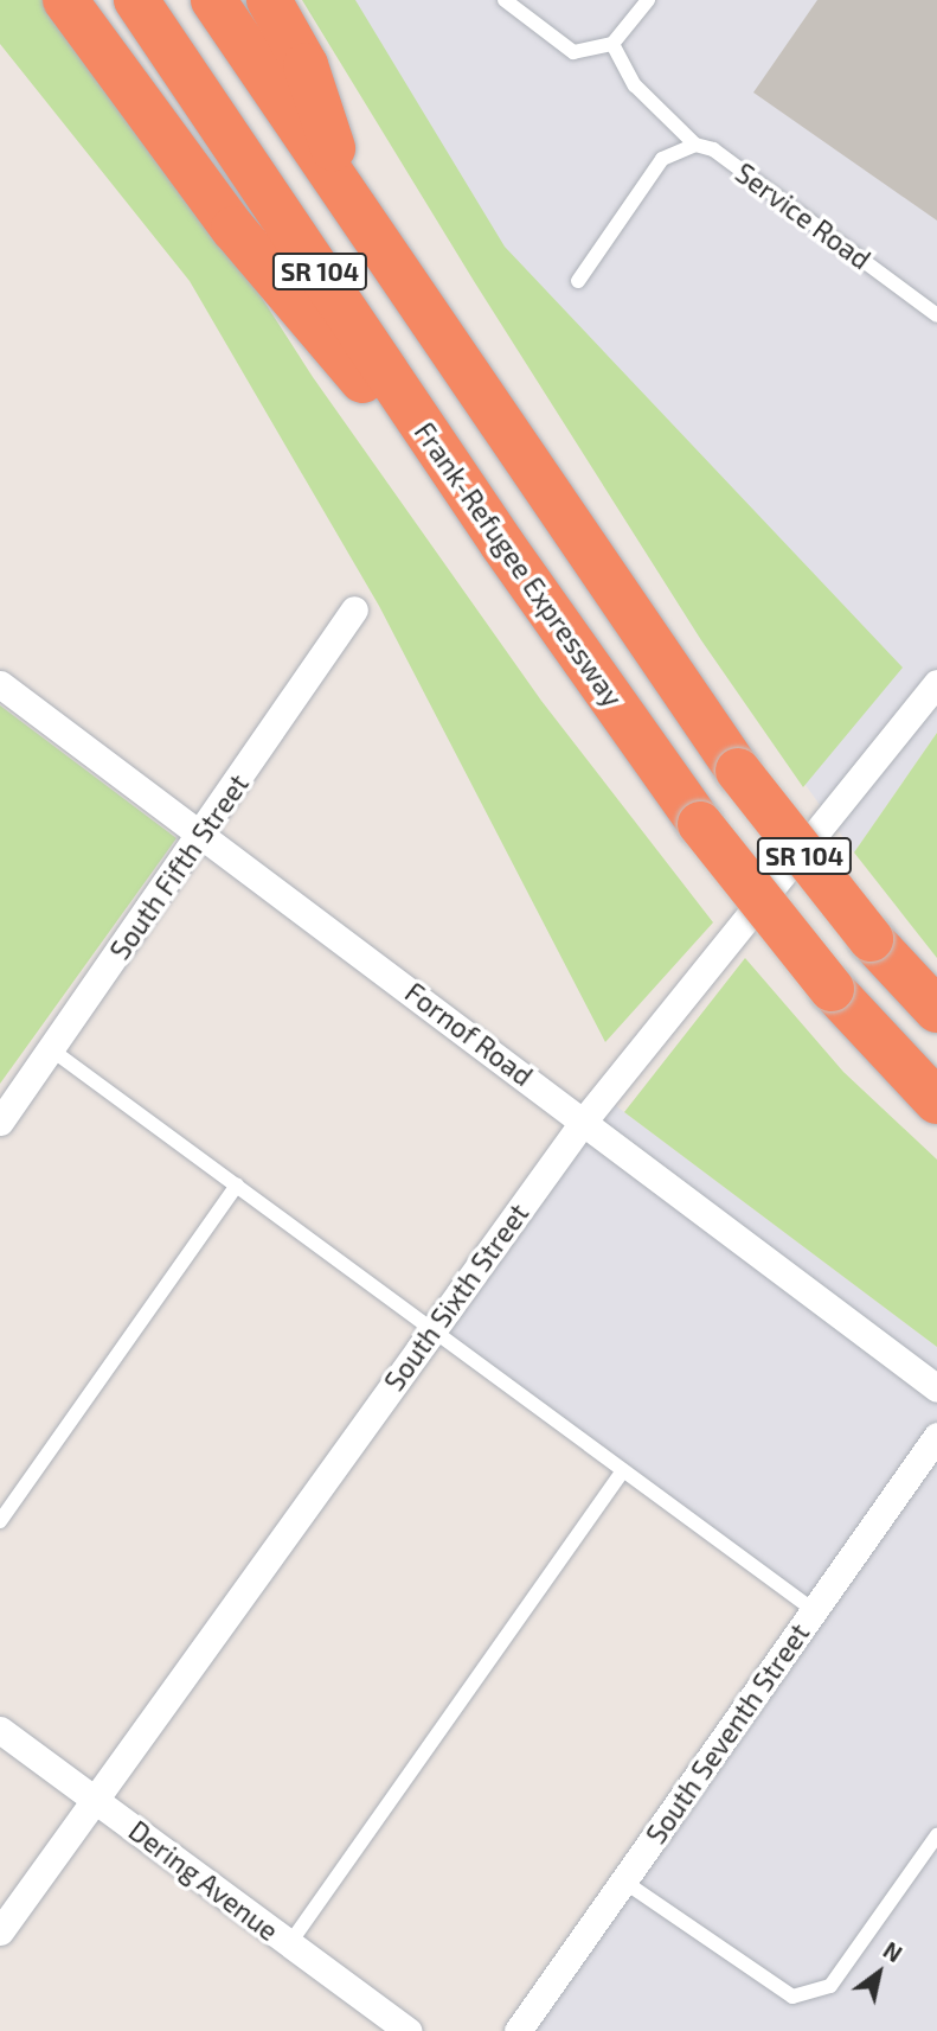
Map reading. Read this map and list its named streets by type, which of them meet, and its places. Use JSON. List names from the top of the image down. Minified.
{"streets":{"highway":["SR 104","Frank-Refugee Expressway"],"street":["South Fifth Street","Fornof Road","South Sixth Street","South Seventh Street","Dering Avenue"],"lane":["Service Road"]},"crossings":[["South Fifth Street","Fornof Road"],["Fornof Road","South Sixth Street"],["South Sixth Street","Dering Avenue"]],"north":"top right"}
